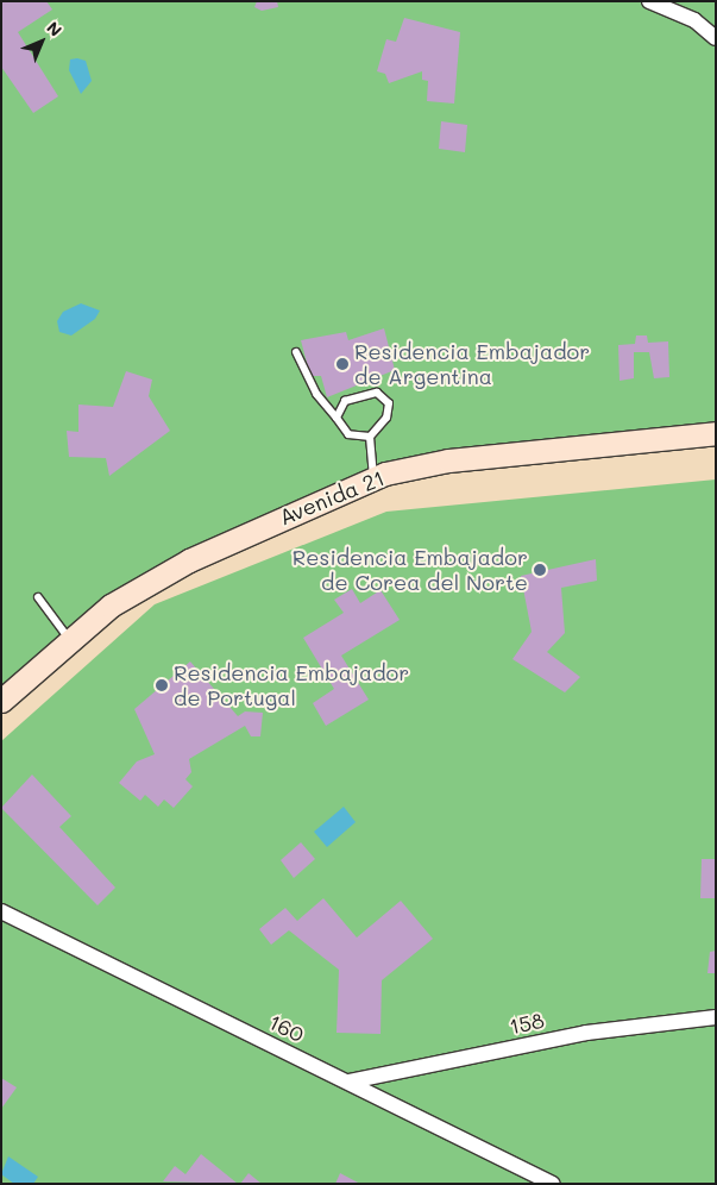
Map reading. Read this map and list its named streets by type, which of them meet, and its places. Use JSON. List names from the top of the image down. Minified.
{"streets":{"main road":["Avenida 21"],"street":["158","160"]},"crossings":[["158","160"]],"places":["Residencia Embajador de Argentina","Residencia Embajador de Corea del Norte","Residencia Embajador de Portugal"],"north":"top right"}
